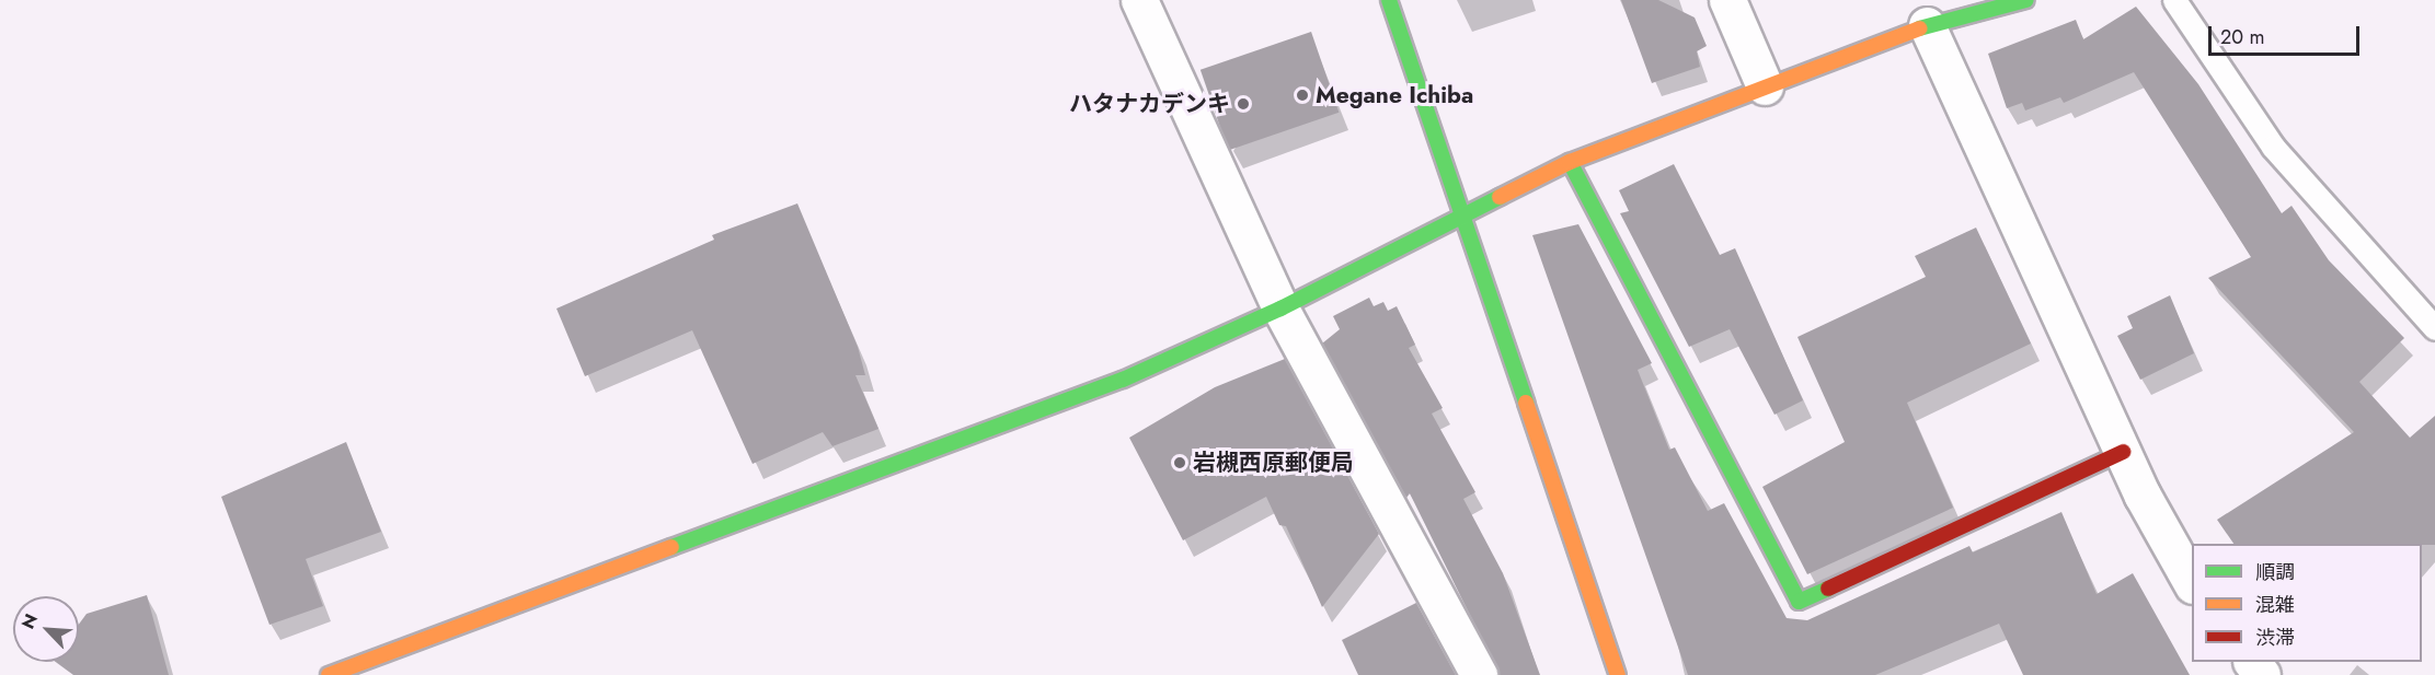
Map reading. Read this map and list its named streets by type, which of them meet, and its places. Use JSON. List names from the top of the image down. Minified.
{"places":["Megane Ichiba","ハタナカデンキ","岩槻西原郵便局"],"legend":["順調","混雑","渋滞"],"scale_bar":"20 m","north":"top left"}
